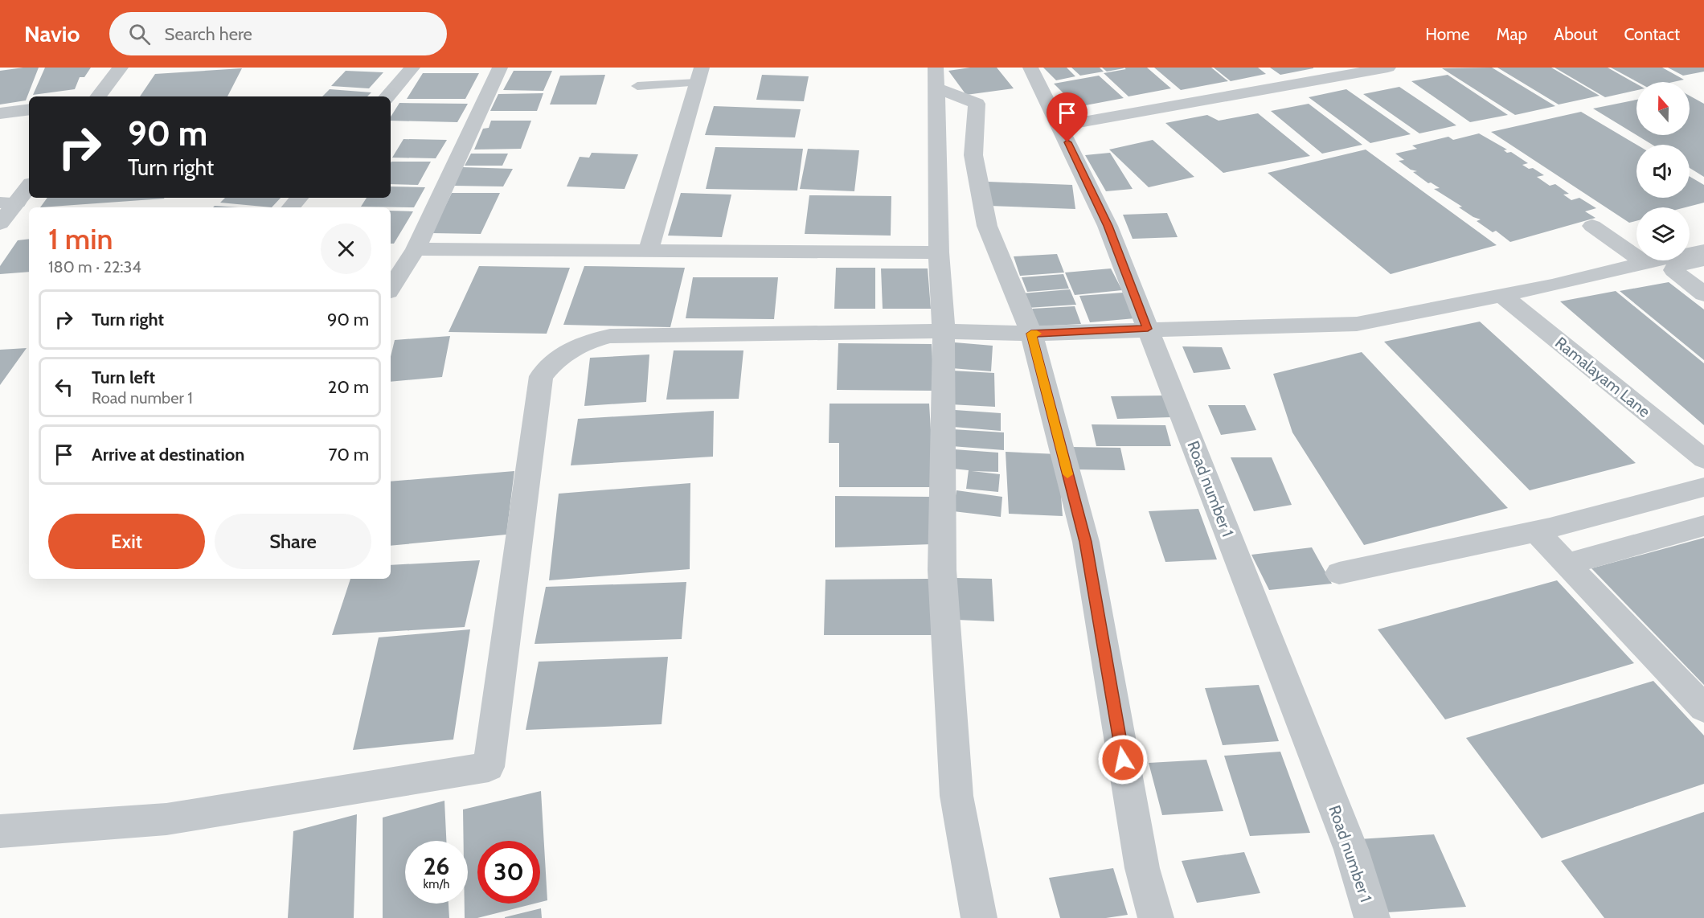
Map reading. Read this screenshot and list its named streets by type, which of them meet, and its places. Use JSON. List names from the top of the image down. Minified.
{"streets":{"street":["Ramalayam Lane","Road number 1"]},"north":"top","page":{"header":"Navio","search":"Search here","nav":["Home","Map","About","Contact"],"turn":["90 m","Turn right"],"heading":["1 min","180 m · 22:34"],"list":[{"name":"Turn right","value":"90 m"},{"name":"Turn left","note":"Road number 1","value":"20 m"},{"name":"Arrive at destination","value":"70 m"}],"buttons":["Exit","Share"],"speed":"26 km/h","limit":"30"}}
